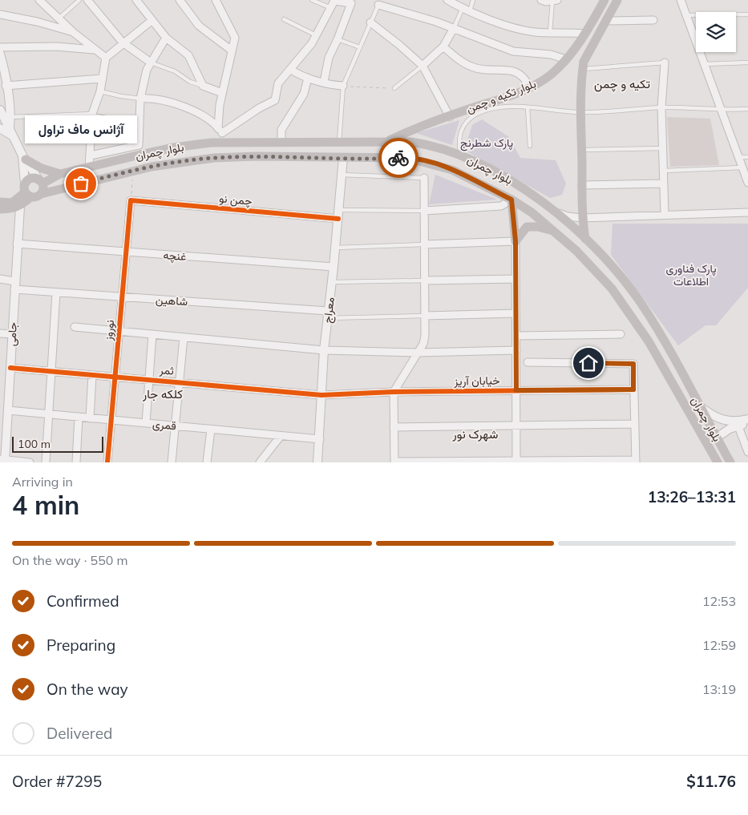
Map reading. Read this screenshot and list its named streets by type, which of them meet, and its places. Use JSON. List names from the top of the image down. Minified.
{"streets":{"main road":["بلوار تکیه و چمن","بلوار چمران"],"street":["چمن نو","غنچه","شاهین","معراج","نوروز","جامی","ثمر","خیابان آریز","قمری"]},"crossings":[["بلوار تکیه و چمن","بلوار چمران"],["بلوار چمران","معراج"],["چمن نو","معراج"],["چمن نو","نوروز"],["غنچه","معراج"],["غنچه","نوروز"],["غنچه","جامی"],["شاهین","معراج"],["شاهین","نوروز"],["شاهین","جامی"],["معراج","ثمر"],["معراج","خیابان آریز"],["معراج","قمری"],["نوروز","ثمر"],["نوروز","قمری"],["جامی","ثمر"],["جامی","قمری"],["ثمر","خیابان آریز"]],"districts":["تکیه و چمن","کلکه جار","شهرک نور"],"parks":["پارک شطرنج","پارک فناوری اطلاعات"],"places":["آژانس ماف تراول"],"scale_bar":"100 m","page":{"bubble":"آژانس ماف تراول","scale":"100 m","heading":["4 min","Arriving in","13:26–13:31"],"panel":["Order #7295","$11.76"],"bar":"On the way · 550 m","list":[["Confirmed","12:53"],["Preparing","12:59"],["On the way","13:19"],"Delivered"]}}
